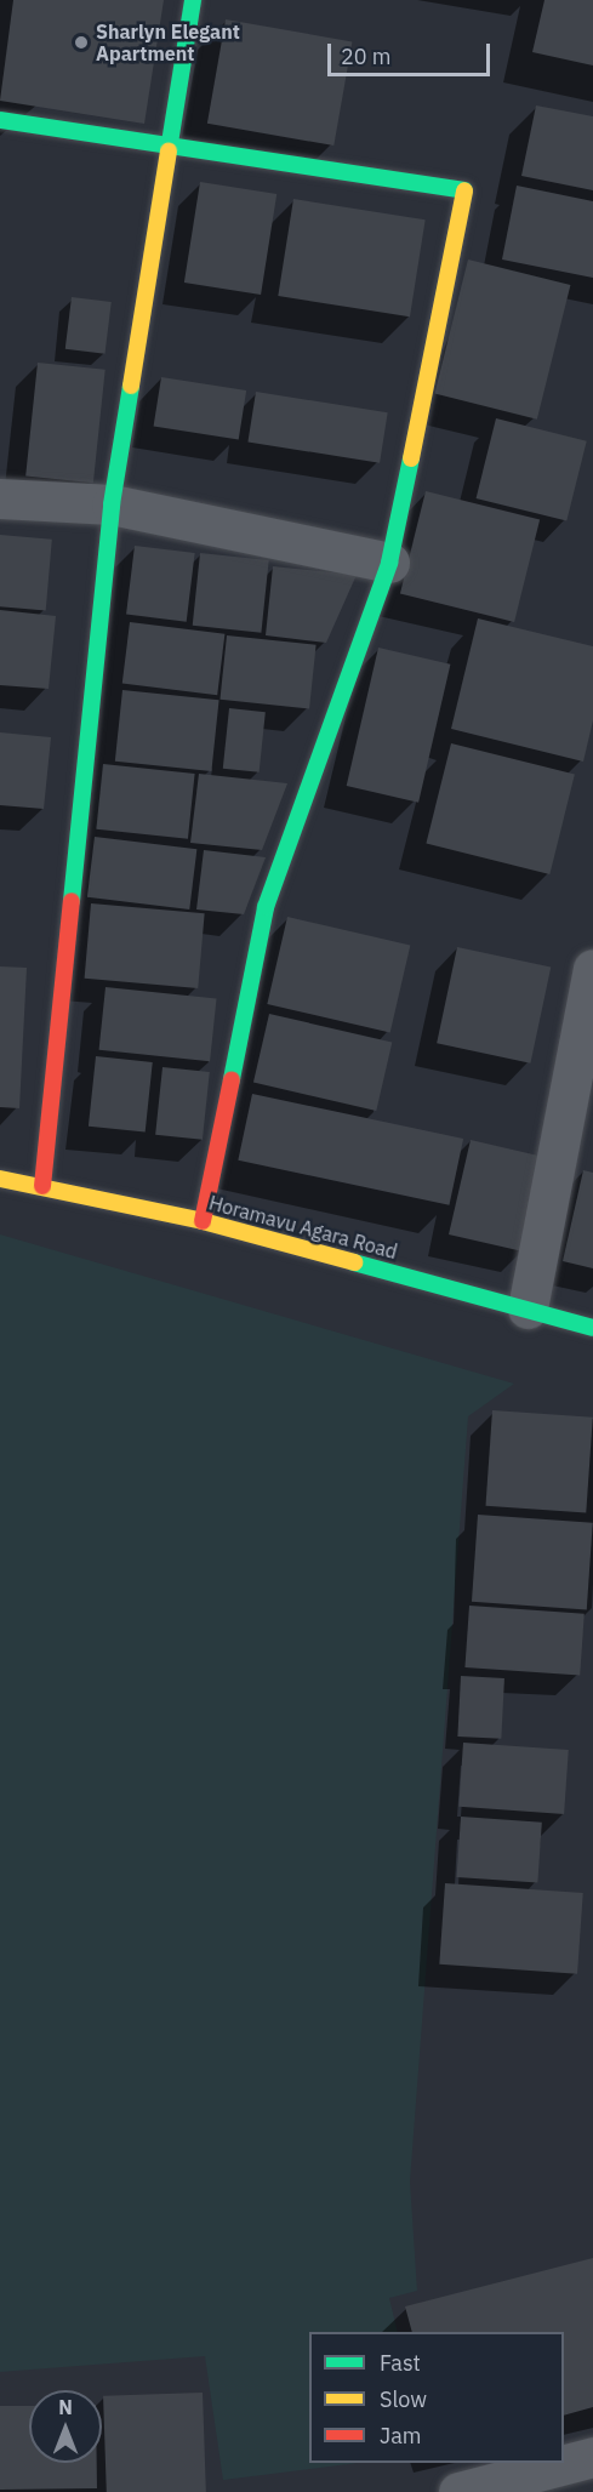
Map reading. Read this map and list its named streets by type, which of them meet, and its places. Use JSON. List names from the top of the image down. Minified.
{"streets":{"street":["Horamavu Agara Road"]},"places":["Sharlyn Elegant Apartment"],"legend":["Fast","Slow","Jam"],"scale_bar":"20 m","north":"top"}
